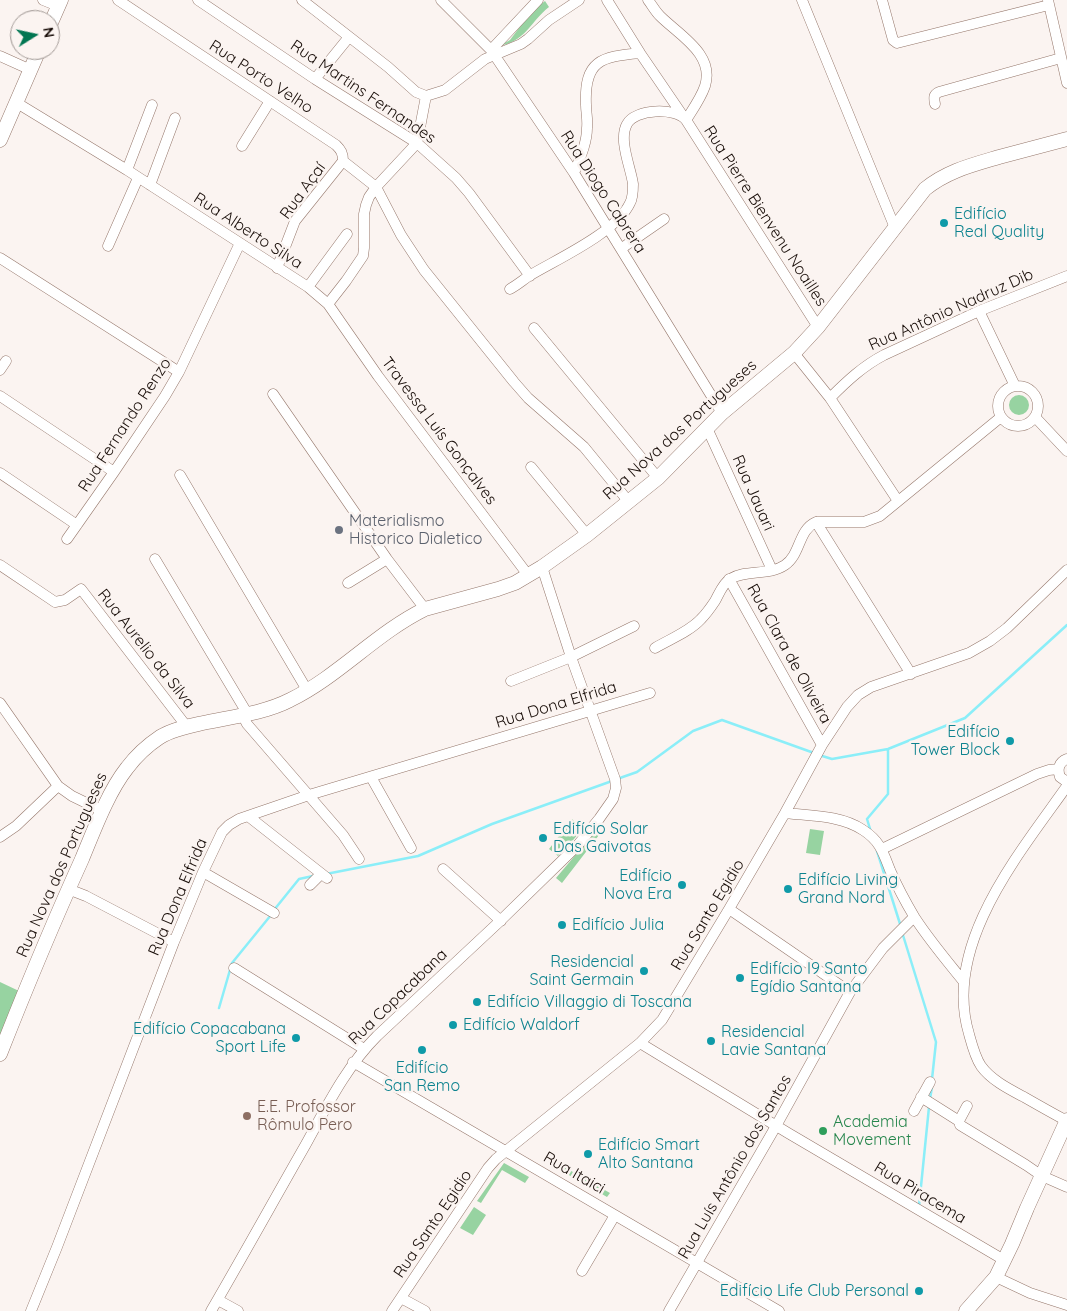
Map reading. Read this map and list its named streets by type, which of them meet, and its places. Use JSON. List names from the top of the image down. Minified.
{"streets":{"street":["Rua Porto Velho","Rua Martins Fernandes","Rua Açaí","Rua Diogo Cabrera","Rua Pierre Bienvenu Noailles","Rua Alberto Silva","Rua Antônio Nadruz Dib","Rua Fernando Renzo","Rua Nova dos Portugueses","Travessa Luís Gonçalves","Rua Jauari","Rua Aurelio da Silva","Rua Clara de Oliveira","Rua Dona Elfrida","Rua Santo Egidio","Rua Copacabana","Rua Luís Antônio dos Santos","Rua Itaici","Rua Piracema"]},"crossings":[["Rua Porto Velho","Rua Açaí"],["Rua Açaí","Rua Alberto Silva"],["Rua Diogo Cabrera","Rua Nova dos Portugueses"],["Rua Pierre Bienvenu Noailles","Rua Nova dos Portugueses"],["Rua Alberto Silva","Rua Fernando Renzo"],["Rua Alberto Silva","Travessa Luís Gonçalves"],["Rua Nova dos Portugueses","Travessa Luís Gonçalves"],["Rua Nova dos Portugueses","Rua Jauari"],["Rua Nova dos Portugueses","Rua Aurelio da Silva"],["Rua Clara de Oliveira","Rua Santo Egidio"],["Rua Dona Elfrida","Rua Copacabana"],["Rua Santo Egidio","Rua Itaici"],["Rua Santo Egidio","Rua Piracema"],["Rua Copacabana","Rua Itaici"],["Rua Luís Antônio dos Santos","Rua Itaici"],["Rua Luís Antônio dos Santos","Rua Piracema"]],"places":["Edifício Real Quality","Materialismo Historico Dialetico","Edifício Tower Block","Edifício Solar Das Gaivotas","Edifício Nova Era","Edifício Living Grand Nord","Edifício Julia","Residencial Saint Germain","Edifício I9 Santo Egídio Santana","Edifício Villaggio di Toscana","Edifício Waldorf","Edifício Copacabana Sport Life","Residencial Lavie Santana","Edifício San Remo","E.E. Profossor Rômulo Pero","Academia Movement","Edifício Smart Alto Santana","Edifício Life Club Personal"],"north":"right"}
